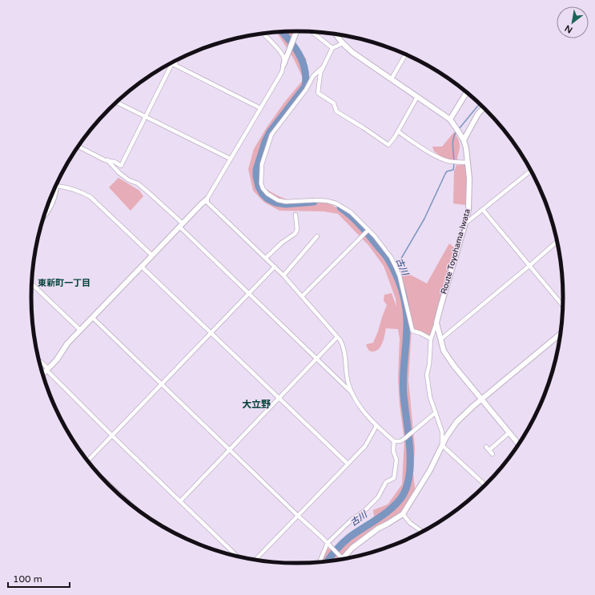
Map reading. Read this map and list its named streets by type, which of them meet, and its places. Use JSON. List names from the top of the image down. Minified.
{"streets":{"street":["Route Toyohama-Iwata"]},"districts":["東新町一丁目","大立野"],"water":["古川"],"scale_bar":"100 m","north":"bottom left"}
